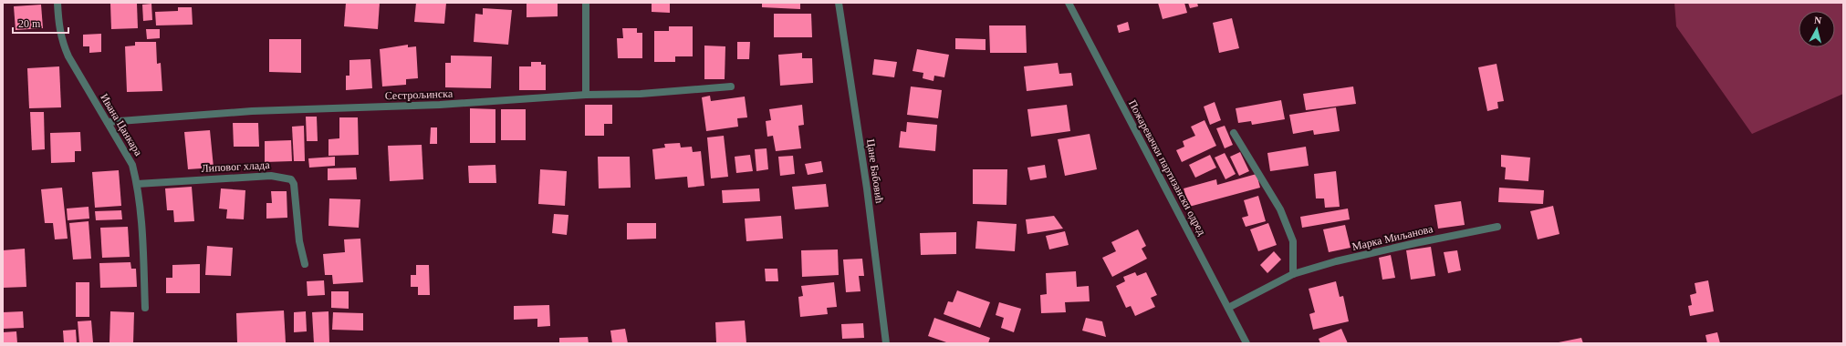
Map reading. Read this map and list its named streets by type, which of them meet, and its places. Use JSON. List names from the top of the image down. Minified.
{"streets":{"street":["Сестрољинска","Ивана Цанкара","Липовог хлада","Пожаревачки партизански одред","Цане Бабовић","Марка Миљанова"]},"crossings":[["Сестрољинска","Ивана Цанкара"],["Ивана Цанкара","Липовог хлада"],["Пожаревачки партизански одред","Марка Миљанова"]],"scale_bar":"20 m","north":"top"}
